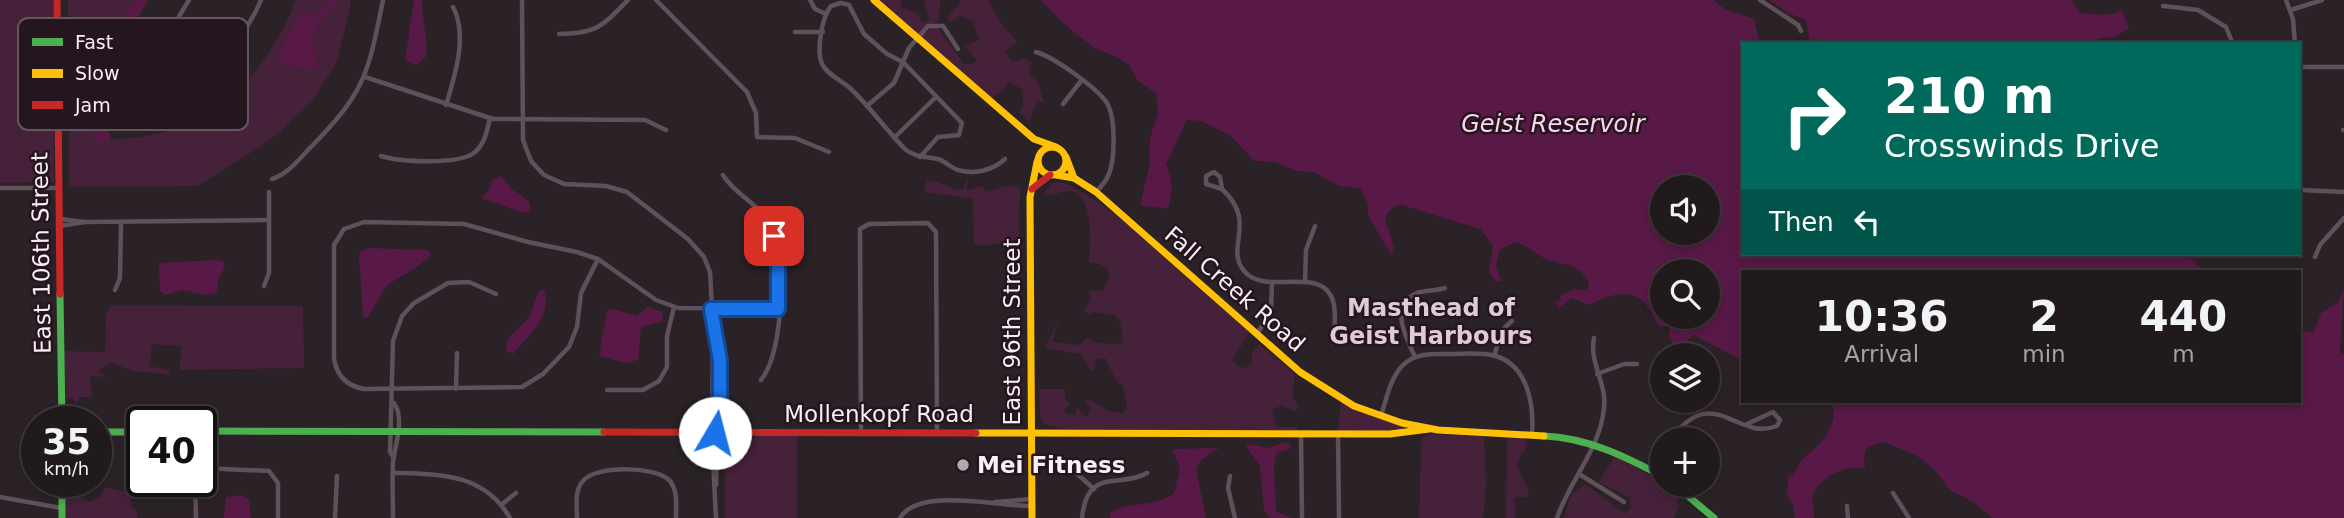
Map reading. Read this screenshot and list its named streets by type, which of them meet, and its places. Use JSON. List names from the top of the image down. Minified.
{"streets":{"street":["East 106th Street","Fall Creek Road","East 96th Street","Mollenkopf Road"]},"crossings":[["Fall Creek Road","East 96th Street"],["Fall Creek Road","Mollenkopf Road"],["East 96th Street","Mollenkopf Road"]],"districts":["Masthead of Geist Harbours"],"water":["Geist Reservoir"],"places":["Mei Fitness"],"legend":["Fast","Slow","Jam"],"page":{"turn":["210 m","Crosswinds Drive"],"map_buttons":"+","then":"Then","eta":["10:36","Arrival","2","min","440","m"],"speed":"35 km/h","limit":"40"}}
